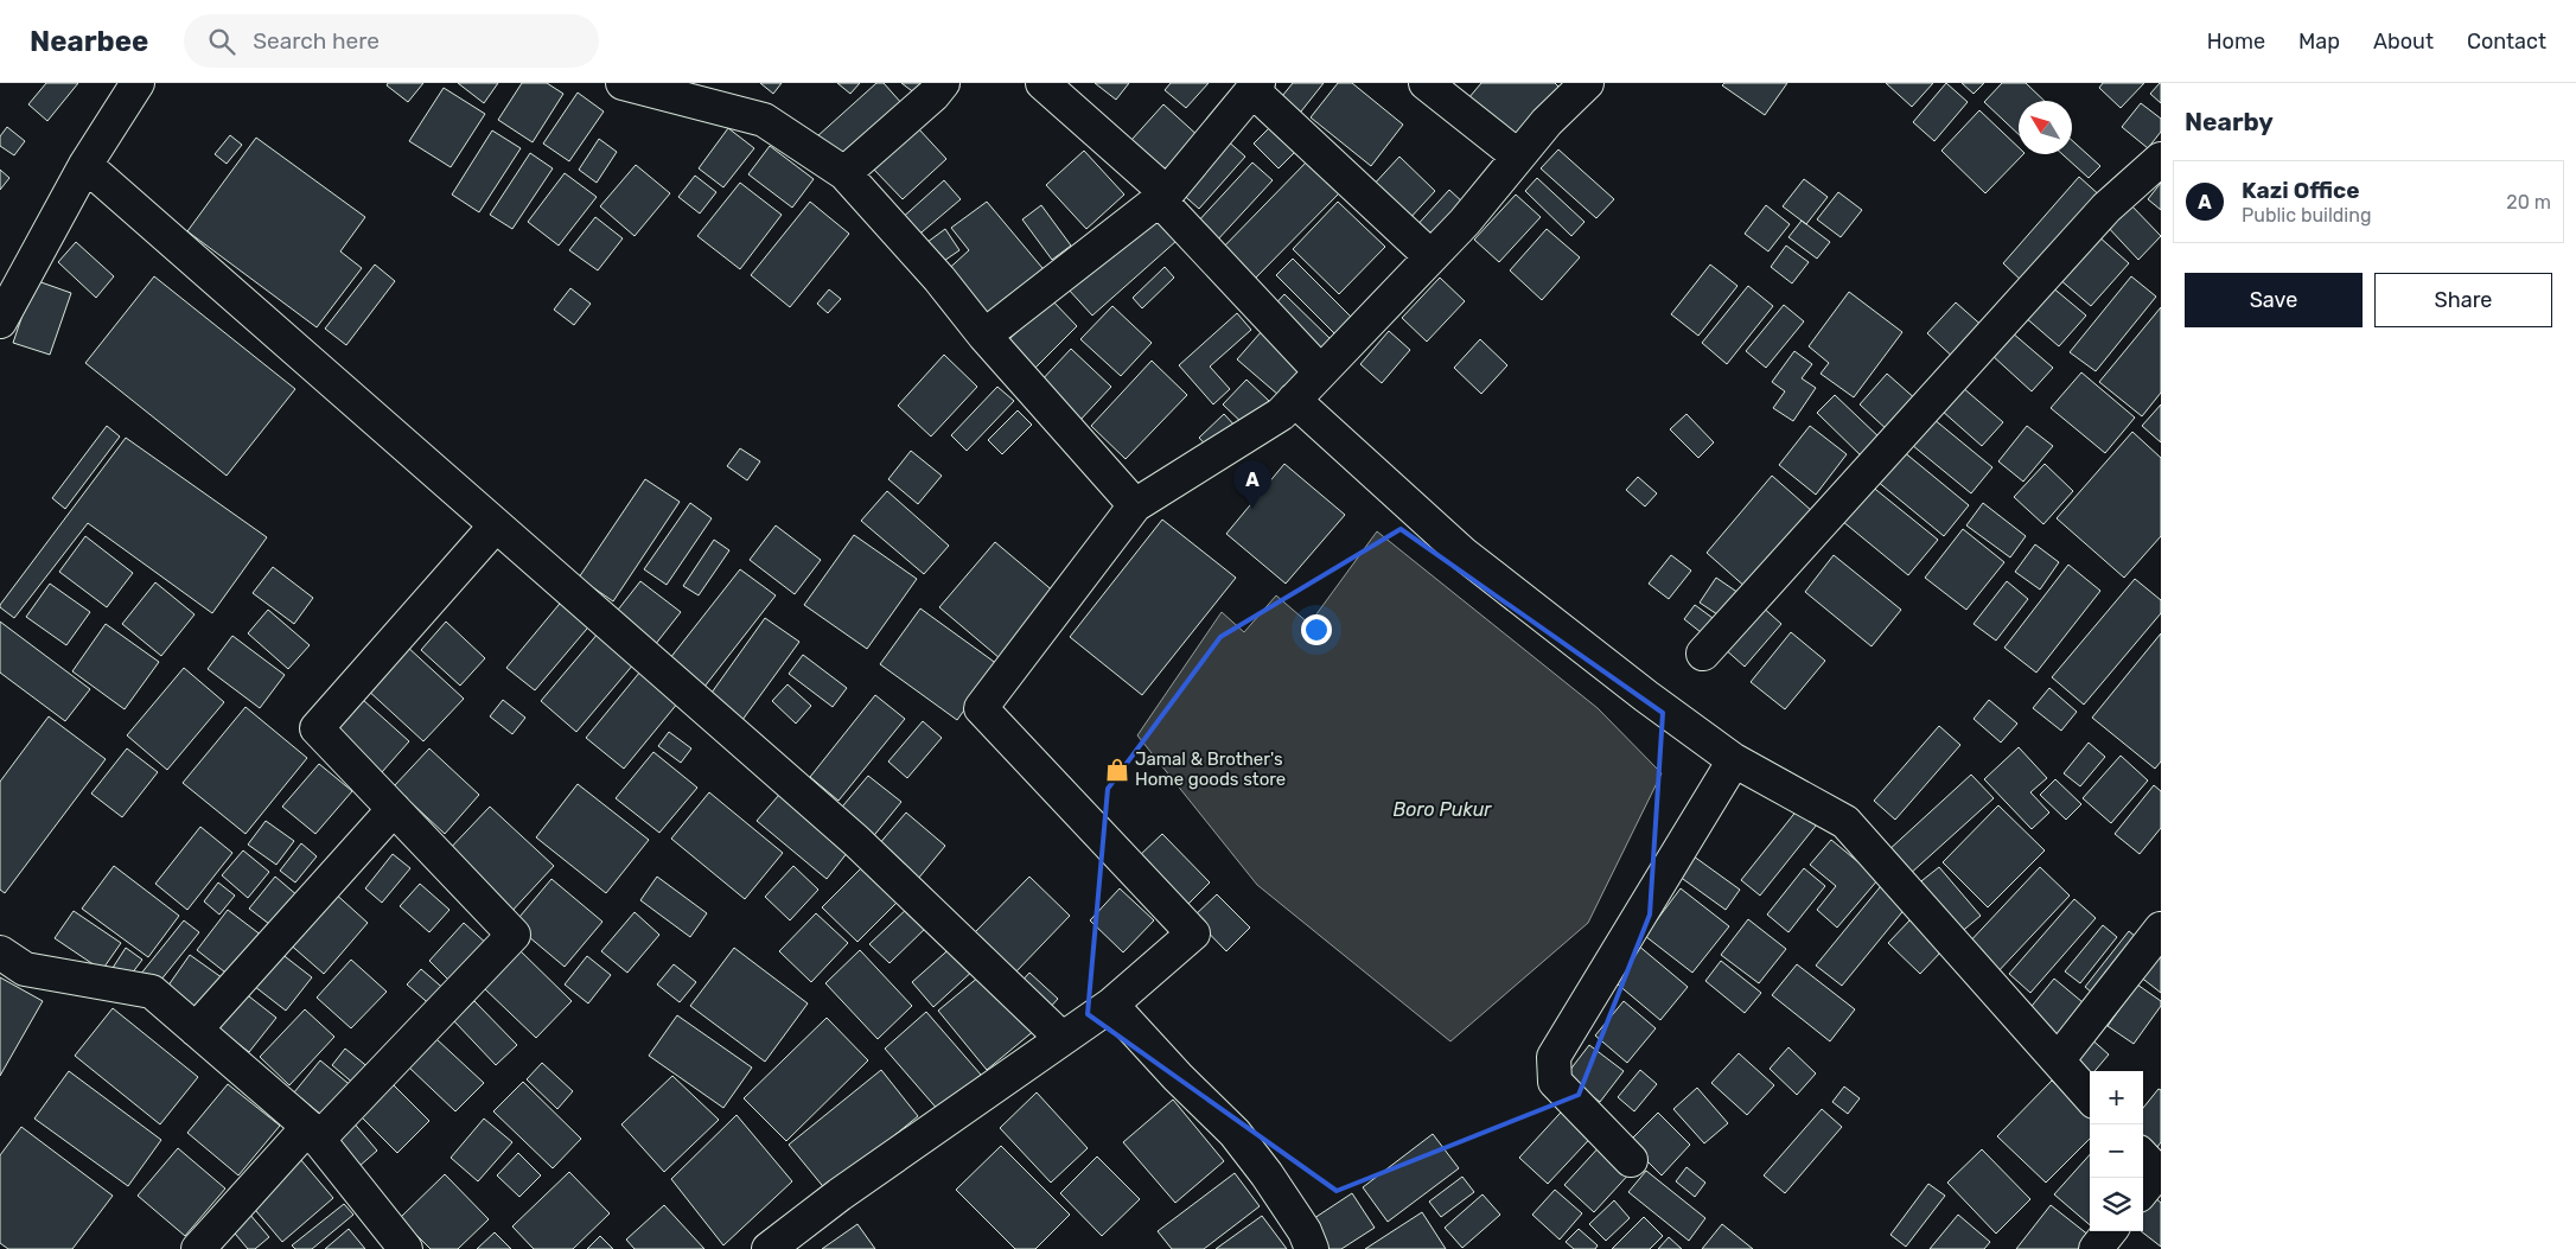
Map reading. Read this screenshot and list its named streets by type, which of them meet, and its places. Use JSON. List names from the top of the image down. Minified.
{"water":["Boro Pukur"],"places":{"shop":["Jamal & Brother's Home goods store"]},"north":"top left","page":{"header":"Nearbee","search":"Search here","nav":["Home","Map","About","Contact"],"heading":"Nearby","list":[{"mark":"A","name":"Kazi Office","note":"Public building","value":"20 m"}],"buttons":["Save","Share"],"pins":"A","map_buttons":["+","−"]}}
